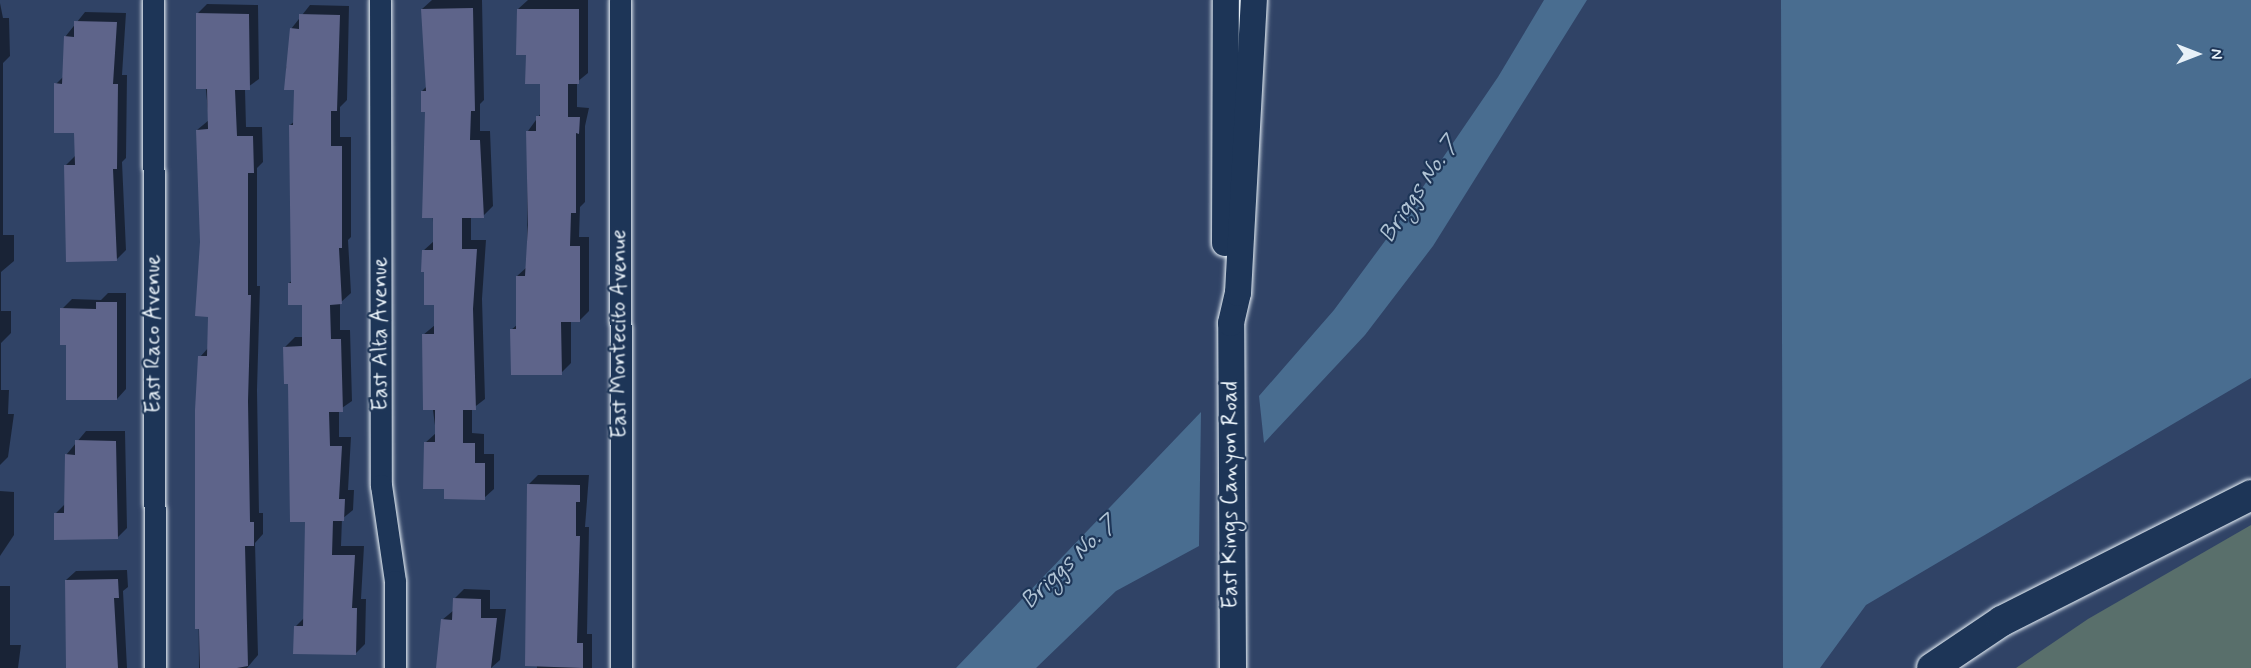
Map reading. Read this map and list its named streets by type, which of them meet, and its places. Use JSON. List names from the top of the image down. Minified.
{"streets":{"main road":["East Kings Canyon Road"],"street":["East Raco Avenue","East Alta Avenue","East Montecito Avenue"]},"water":["Briggs No. 7"],"north":"right"}
